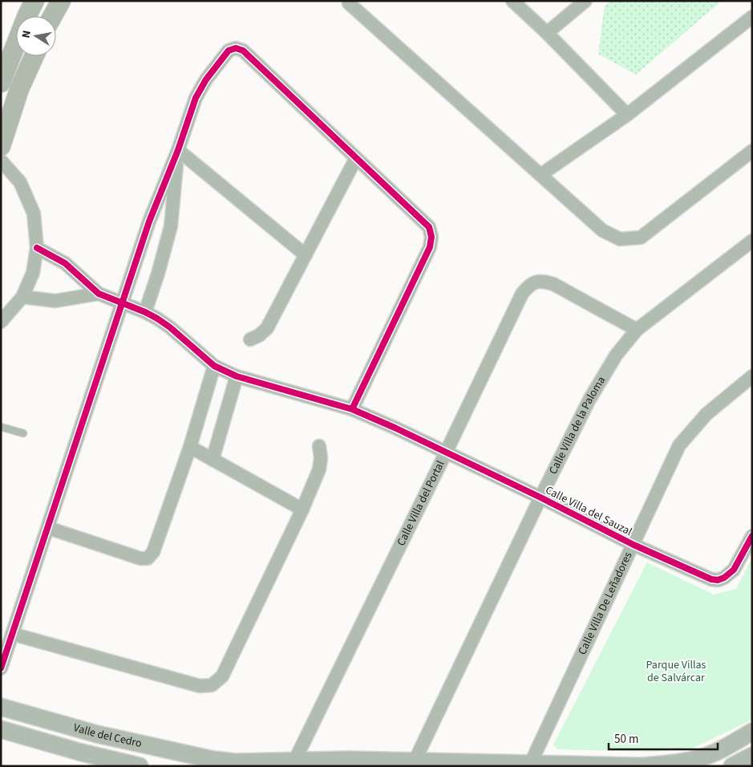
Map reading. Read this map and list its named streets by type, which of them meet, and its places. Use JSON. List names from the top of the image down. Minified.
{"streets":{"street":["Calle Villa de la Paloma","Calle Villa del Portal","Calle Villa del Sauzal","Calle Villa De Leñadores","Valle del Cedro"]},"crossings":[["Calle Villa de la Paloma","Calle Villa del Portal"],["Calle Villa de la Paloma","Calle Villa del Sauzal"],["Calle Villa de la Paloma","Valle del Cedro"],["Calle Villa del Portal","Calle Villa del Sauzal"],["Calle Villa del Portal","Valle del Cedro"],["Calle Villa del Sauzal","Calle Villa De Leñadores"],["Calle Villa De Leñadores","Valle del Cedro"]],"parks":["Parque Villas de Salvárcar"],"scale_bar":"50 m","north":"left"}
